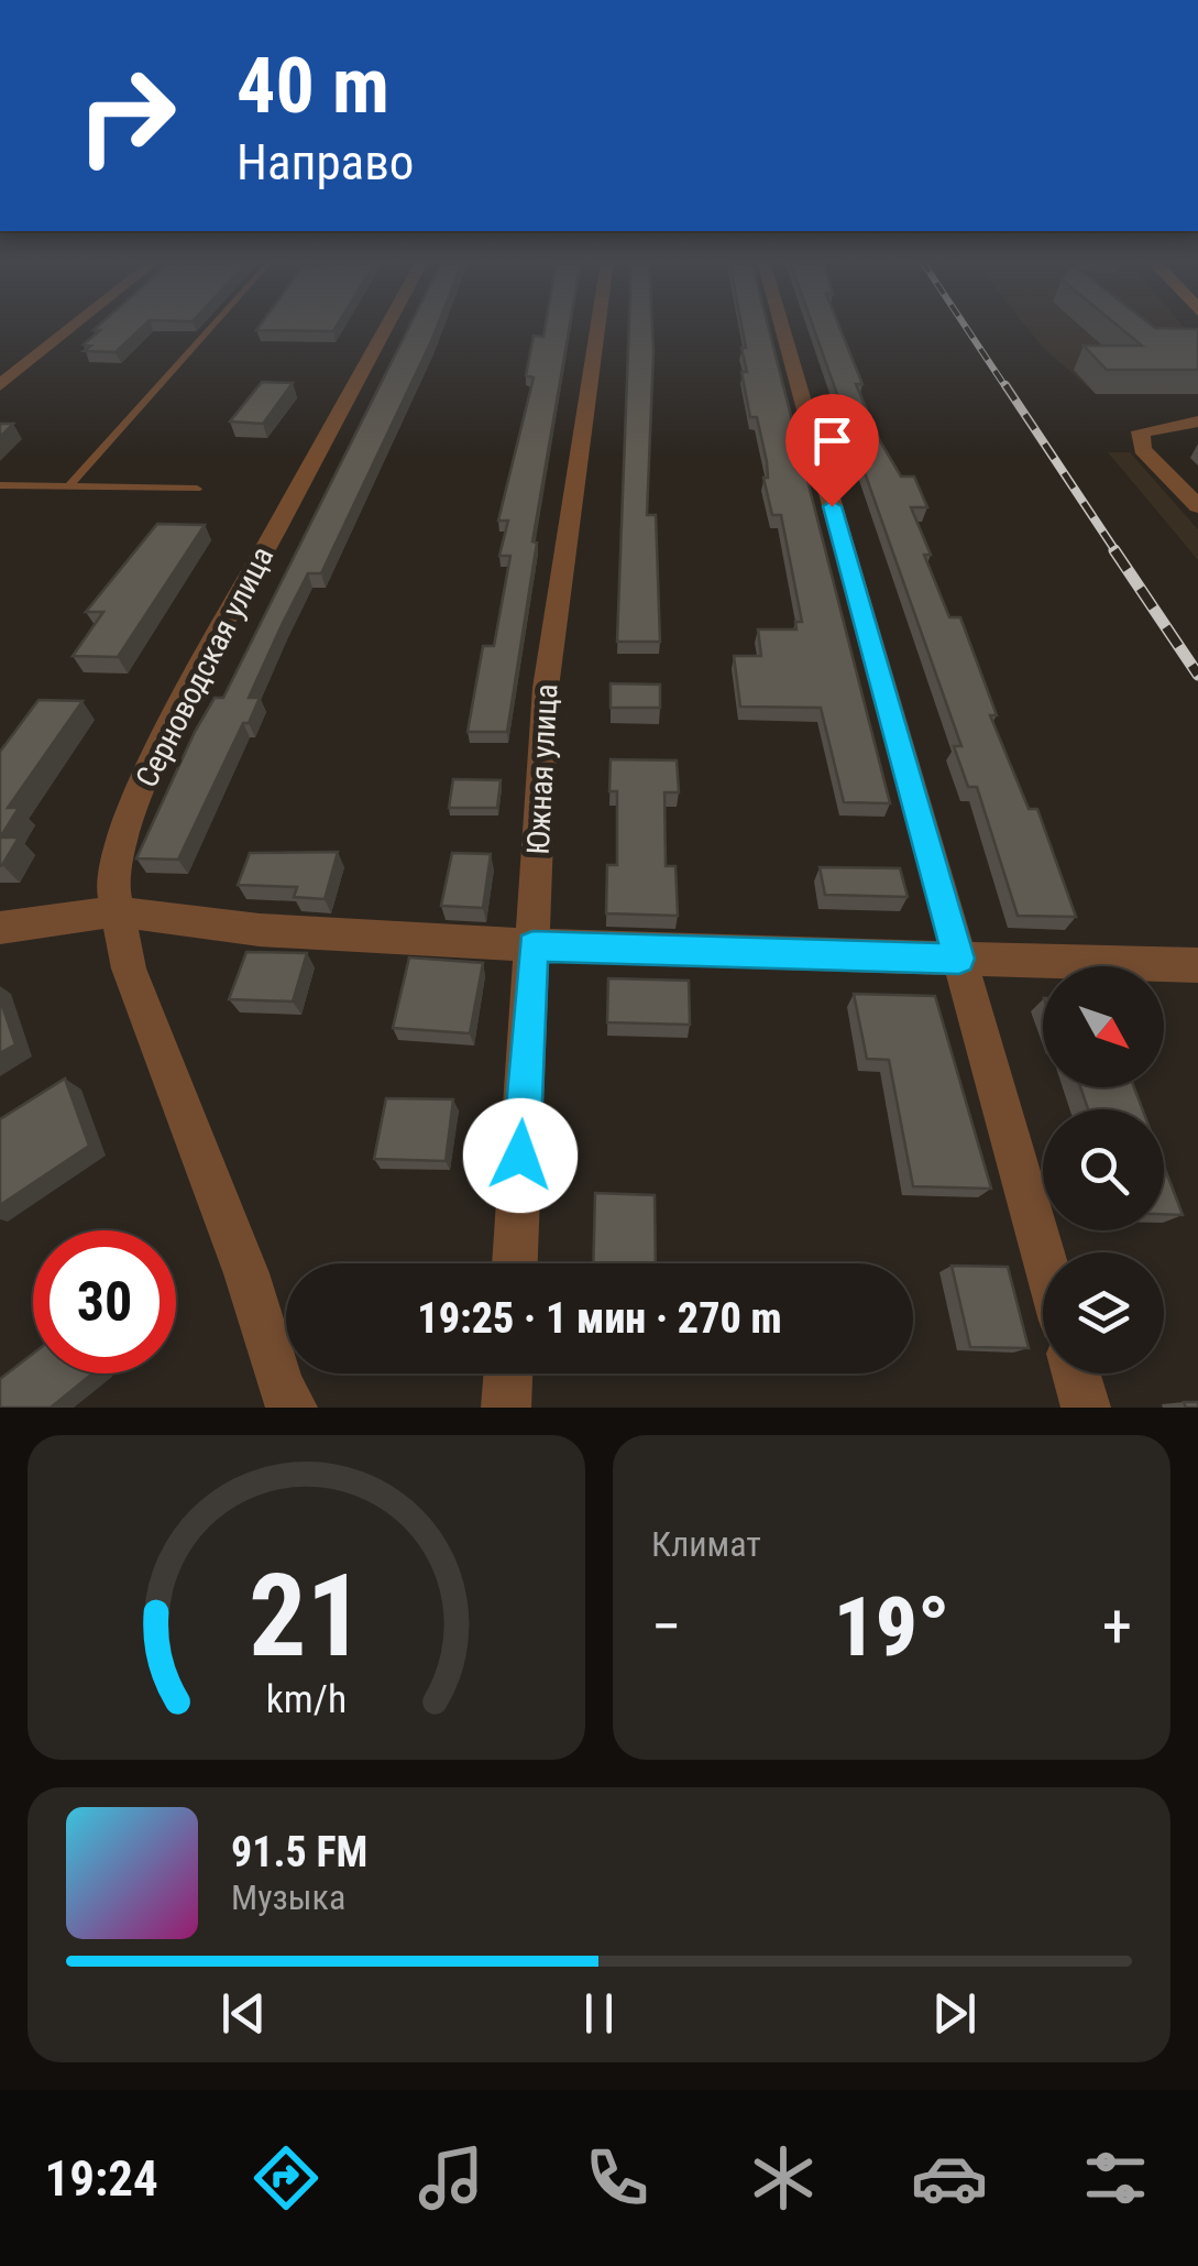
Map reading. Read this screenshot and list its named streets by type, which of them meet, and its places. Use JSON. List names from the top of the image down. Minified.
{"streets":{"street":["Серноводская улица","Южная улица"]},"north":"bottom right","page":{"turn":["40 m","Направо"],"limit":"30","trip":"19:25 · 1 мин · 270 m","tile":"Климат","heat":["−","19°","+"],"song":["91.5 FM","Музыка"],"tabs":"19:24","gauge":["21","km/h"]}}
